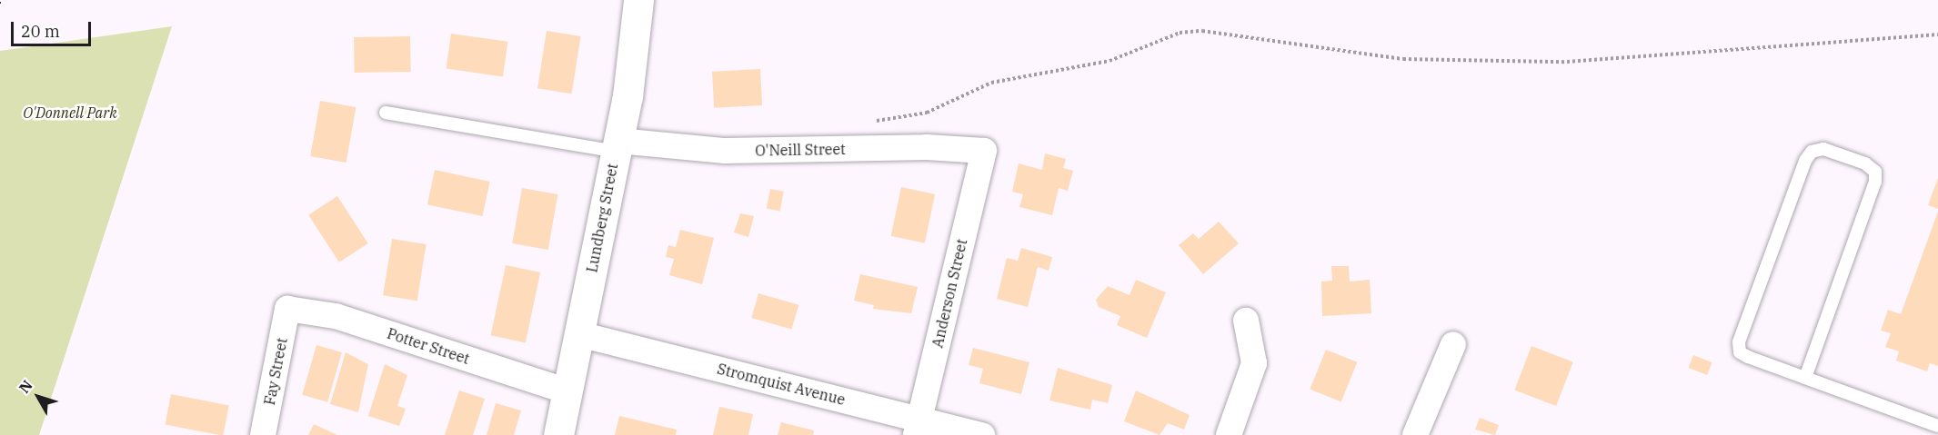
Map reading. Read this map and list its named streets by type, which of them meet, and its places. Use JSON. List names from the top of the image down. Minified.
{"streets":{"street":["O'Neill Street","Lundberg Street","Anderson Street","Potter Street","Fay Street","Stromquist Avenue"]},"crossings":[["O'Neill Street","Lundberg Street"],["O'Neill Street","Anderson Street"],["Lundberg Street","Potter Street"],["Lundberg Street","Stromquist Avenue"],["Anderson Street","Stromquist Avenue"],["Potter Street","Fay Street"]],"parks":["O'Donnell Park"],"scale_bar":"20 m","north":"top left"}
